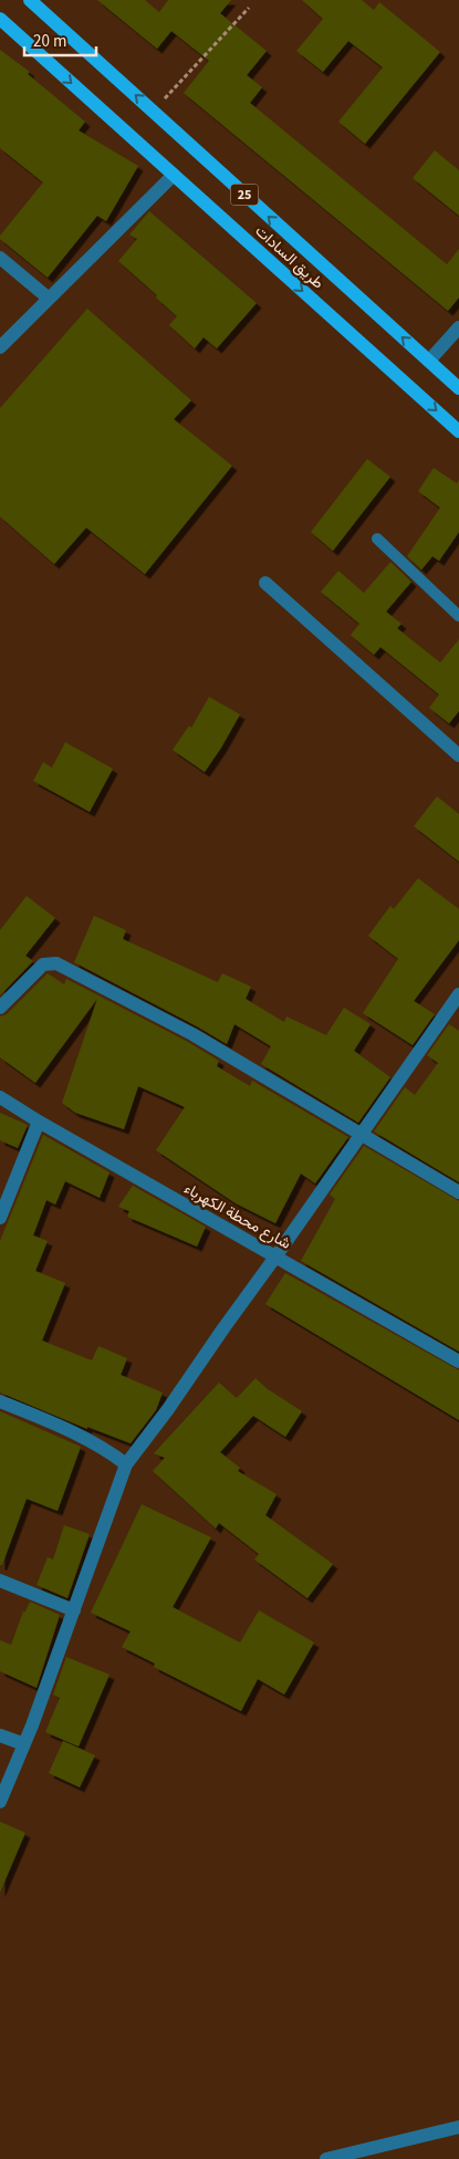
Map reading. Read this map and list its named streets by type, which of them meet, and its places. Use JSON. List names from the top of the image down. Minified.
{"streets":{"main road":["25","طريق السادات"],"street":["شارع محطة الكهرباء"]},"scale_bar":"20 m"}
